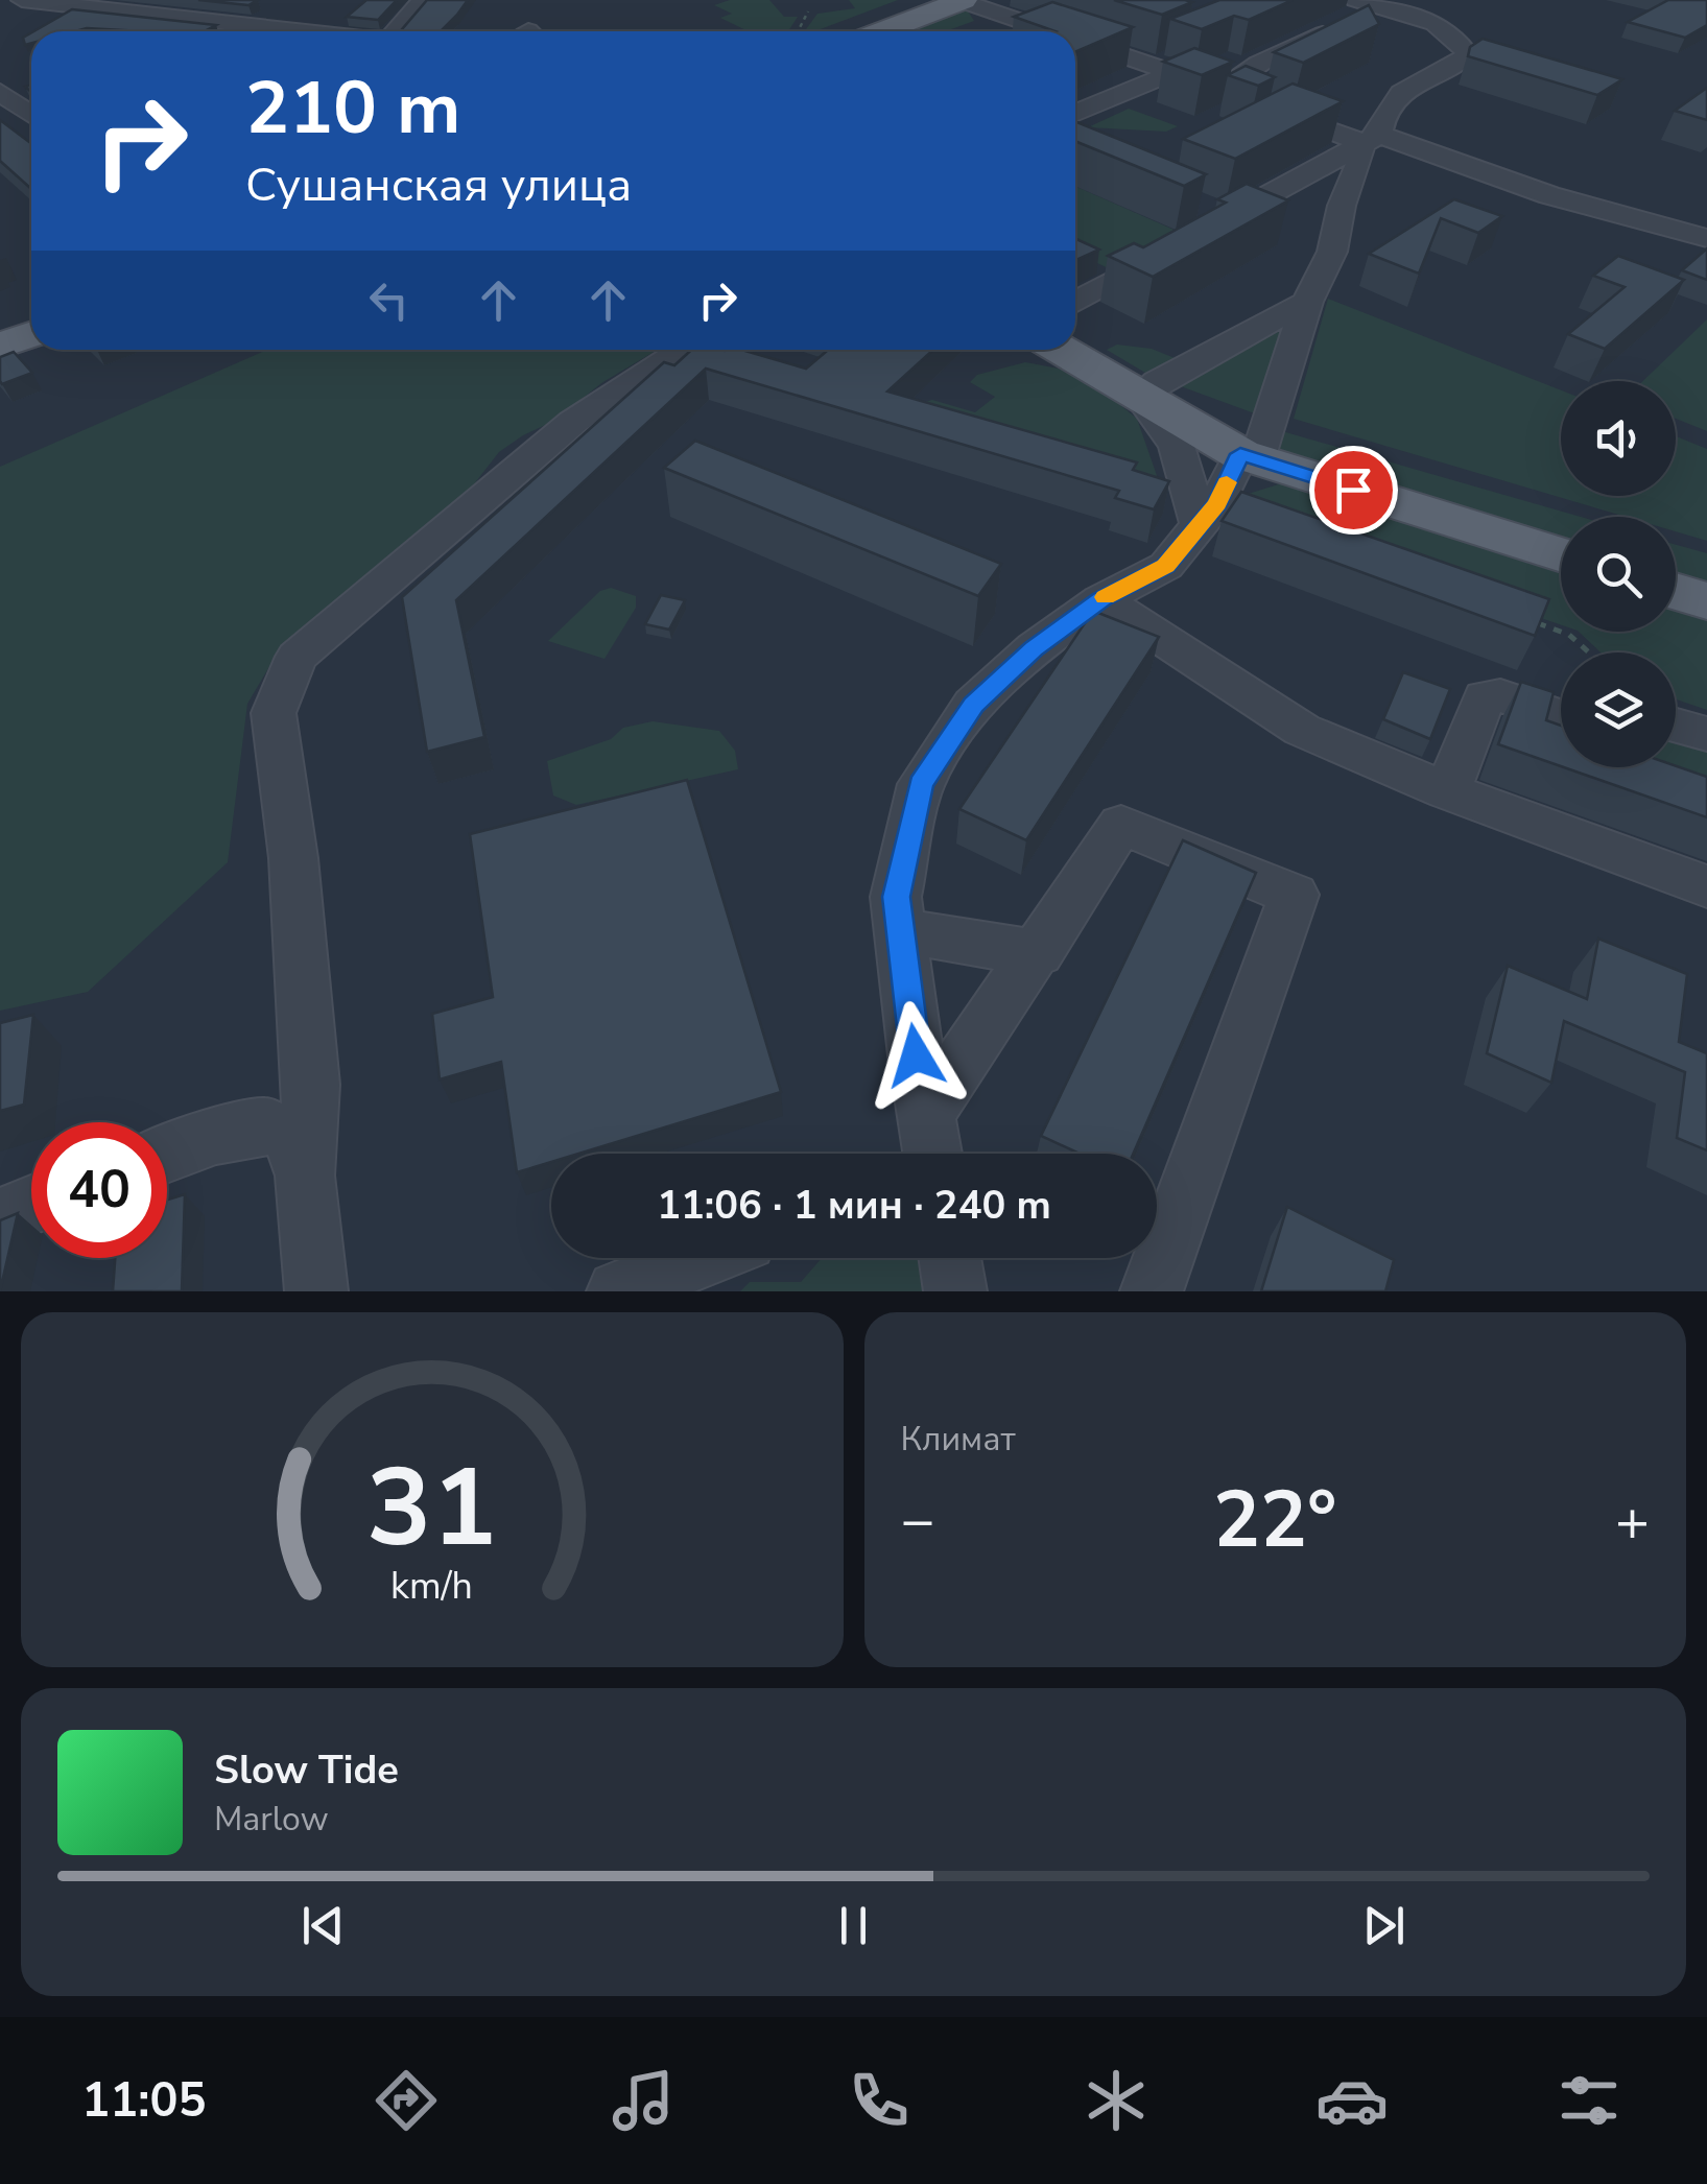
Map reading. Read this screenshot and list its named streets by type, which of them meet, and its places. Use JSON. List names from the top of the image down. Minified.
{"page":{"turn":["210 m","Сушанская улица"],"limit":"40","trip":"11:06 · 1 мин · 240 m","tile":"Климат","heat":["−","22°","+"],"song":["Slow Tide","Marlow"],"tabs":"11:05","gauge":["31","km/h"]}}
